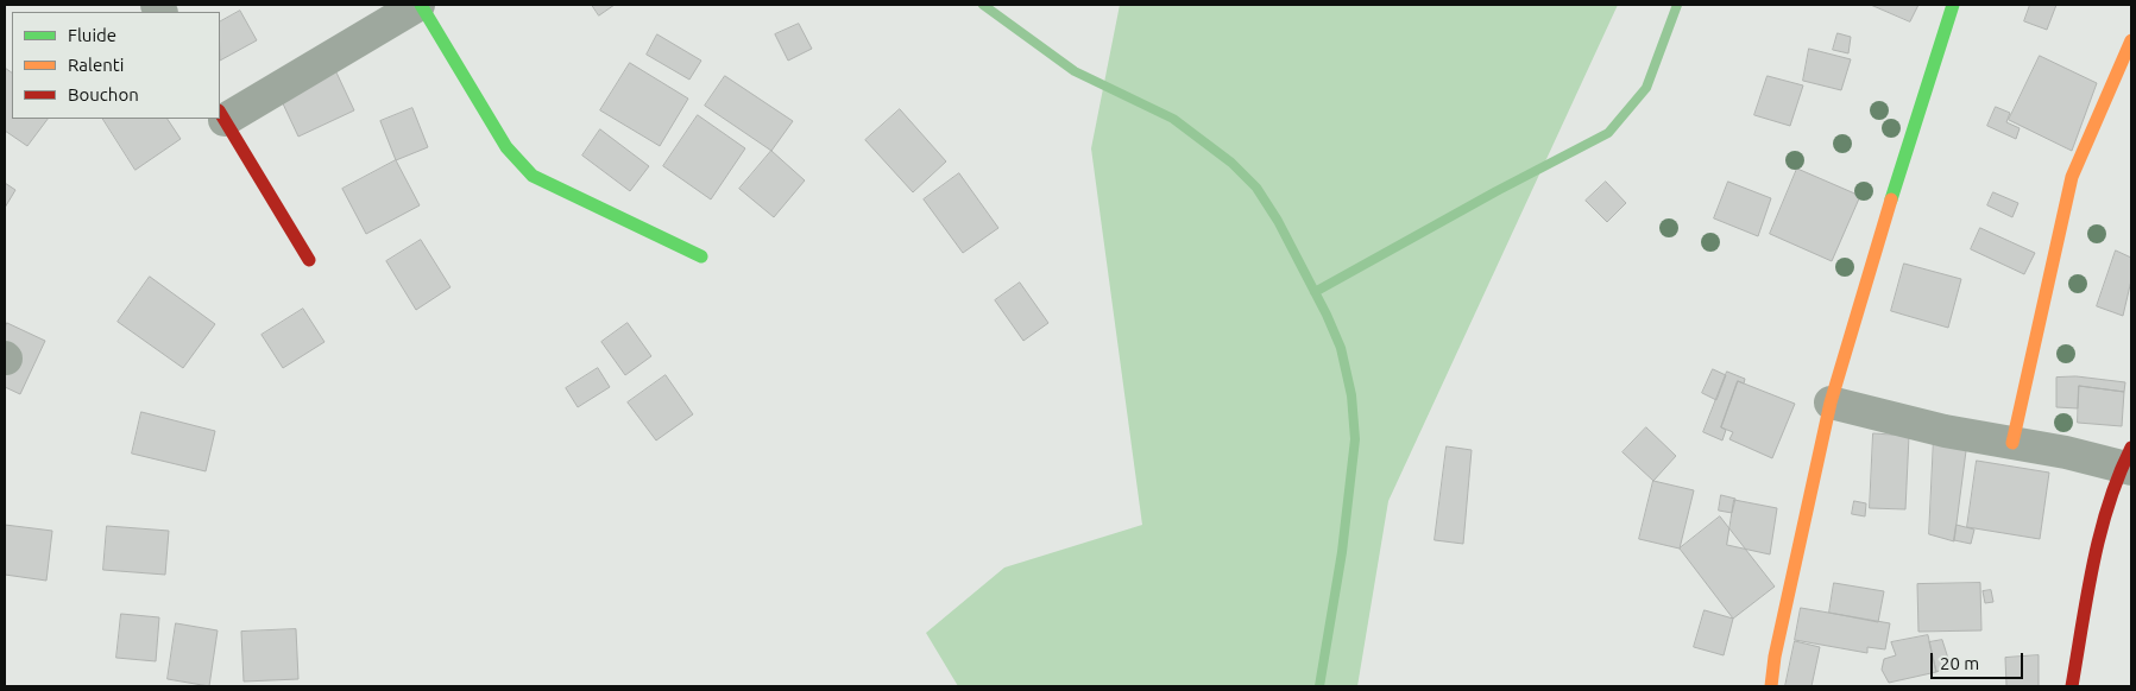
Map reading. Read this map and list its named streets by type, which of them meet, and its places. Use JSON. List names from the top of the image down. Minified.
{"legend":["Fluide","Ralenti","Bouchon"],"scale_bar":"20 m"}
